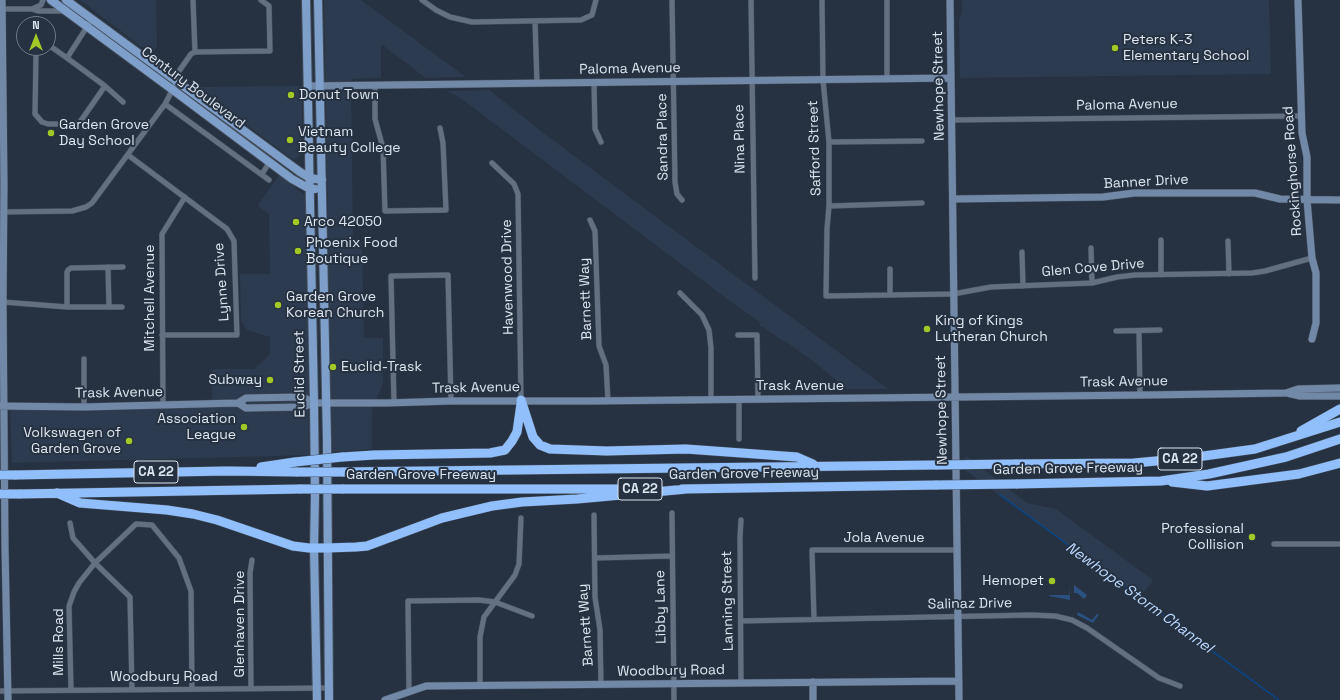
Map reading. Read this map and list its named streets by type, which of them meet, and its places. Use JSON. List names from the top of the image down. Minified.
{"streets":{"highway":["CA 22","Garden Grove Freeway"],"main road":["Century Boulevard","Euclid Street"],"street":["Paloma Avenue","Newhope Street","Sandra Place","Nina Place","Safford Street","Rockinghorse Road","Banner Drive","Glen Cove Drive","Havenwood Drive","Lynne Drive","Mitchell Avenue","Barnett Way","Trask Avenue","Jola Avenue","Lanning Street","Salinaz Drive","Libby Lane","Glenhaven Drive","Mills Road","Woodbury Road"]},"crossings":[["Paloma Avenue","Newhope Street"],["Paloma Avenue","Sandra Place"],["Paloma Avenue","Nina Place"],["Paloma Avenue","Safford Street"],["Paloma Avenue","Rockinghorse Road"],["Paloma Avenue","Euclid Street"],["Newhope Street","Banner Drive"],["Newhope Street","Glen Cove Drive"],["Newhope Street","Trask Avenue"],["Newhope Street","Jola Avenue"],["Newhope Street","Salinaz Drive"],["Newhope Street","Woodbury Road"],["Century Boulevard","Euclid Street"],["Safford Street","Glen Cove Drive"],["Rockinghorse Road","Banner Drive"],["Rockinghorse Road","Glen Cove Drive"],["Havenwood Drive","Trask Avenue"],["Lynne Drive","Mitchell Avenue"],["Mitchell Avenue","Trask Avenue"],["Barnett Way","Trask Avenue"],["Barnett Way","Woodbury Road"],["Euclid Street","Trask Avenue"],["Euclid Street","Woodbury Road"],["Jola Avenue","Salinaz Drive"],["Lanning Street","Salinaz Drive"],["Lanning Street","Woodbury Road"],["Libby Lane","Woodbury Road"],["Glenhaven Drive","Woodbury Road"],["Mills Road","Woodbury Road"]],"water":["Newhope Storm Channel"],"places":["Peters K-3 Elementary School","Donut Town","Garden Grove Day School","Vietnam Beauty College","Arco 42050","Phoenix Food Boutique","Garden Grove Korean Church","King of Kings Lutheran Church","Euclid-Trask","Subway","Association League","Volkswagen of Garden Grove","Professional Collision","Hemopet"],"north":"top"}
